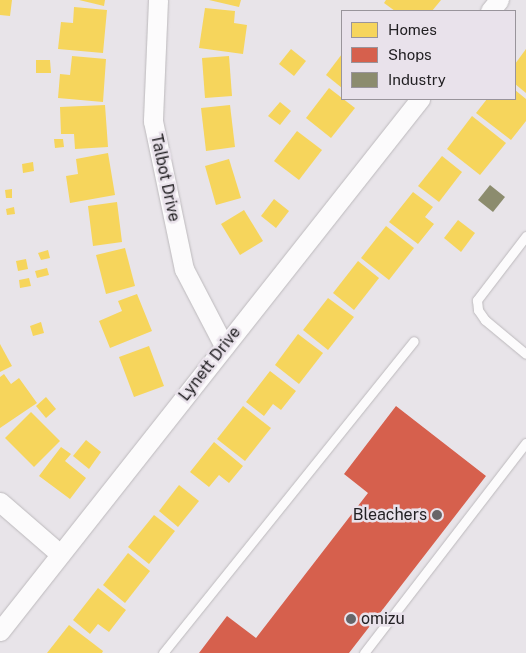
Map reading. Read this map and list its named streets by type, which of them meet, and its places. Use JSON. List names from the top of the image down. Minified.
{"streets":{"street":["Talbot Drive","Lynett Drive"]},"crossings":[["Talbot Drive","Lynett Drive"]],"places":["Bleachers","omizu"],"legend":["Homes","Shops","Industry"]}
